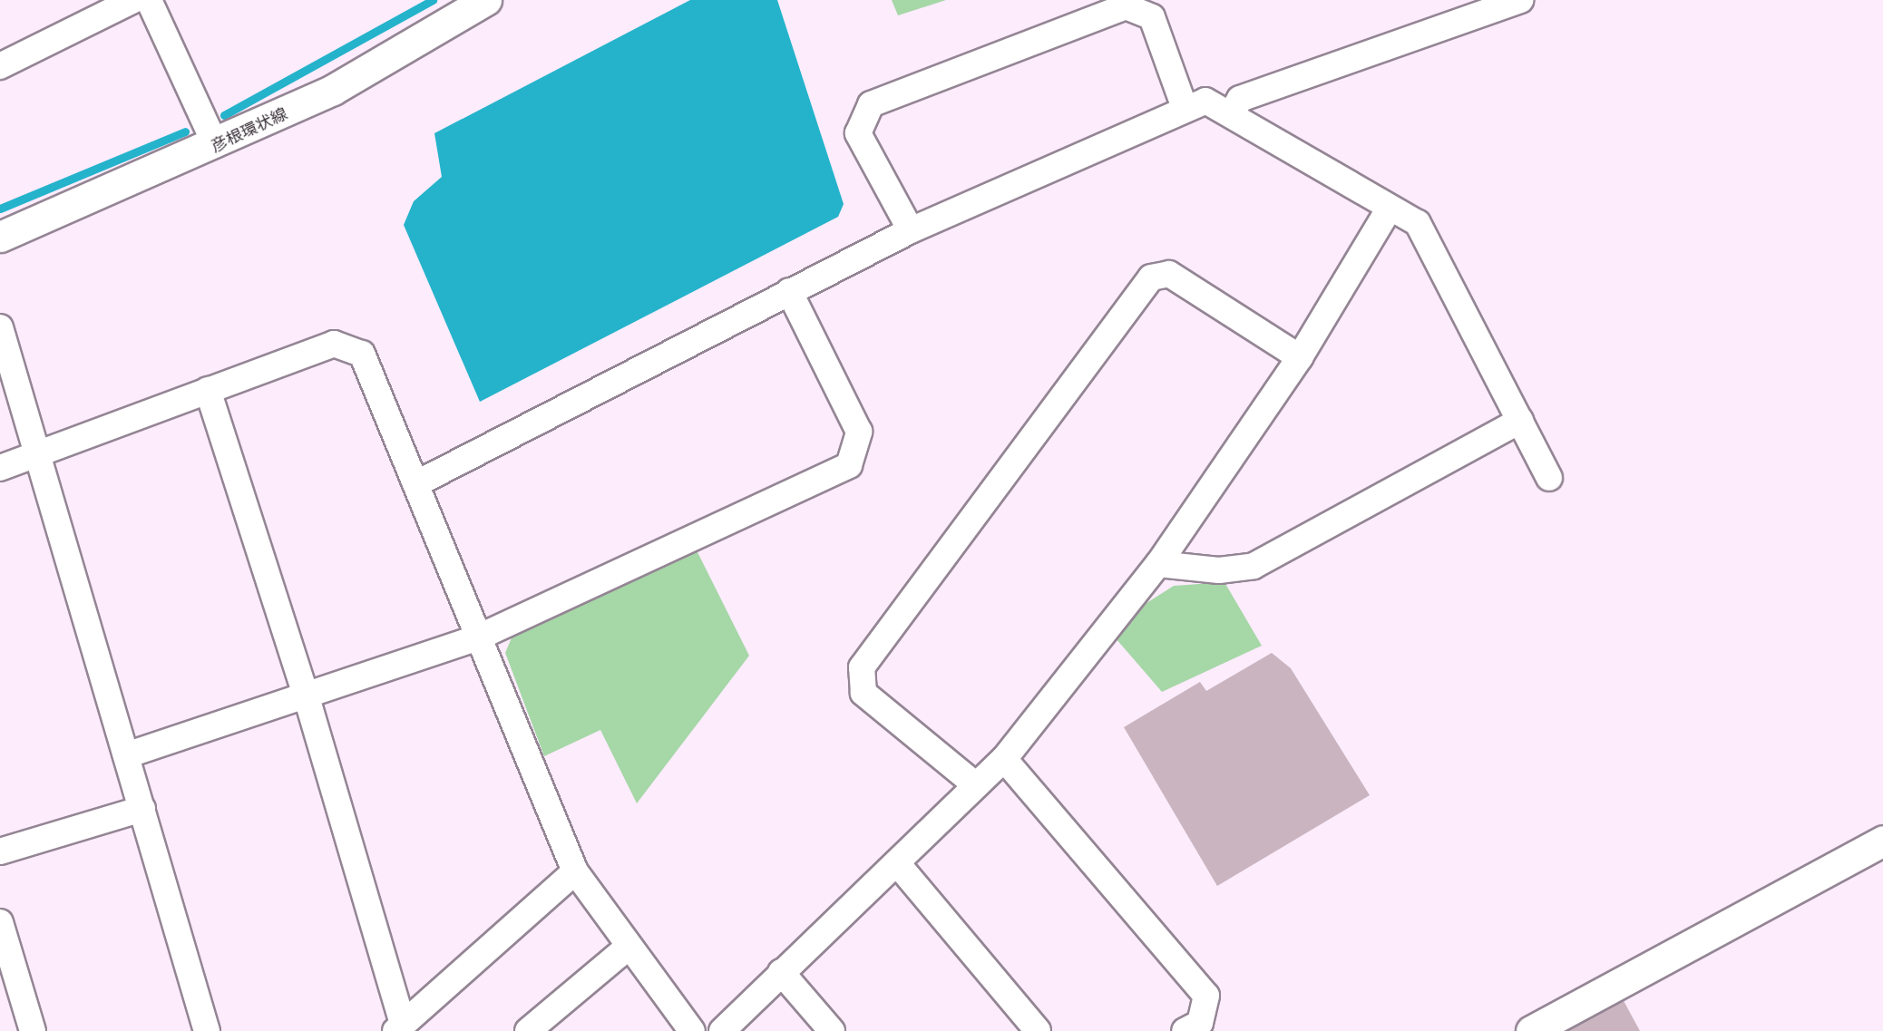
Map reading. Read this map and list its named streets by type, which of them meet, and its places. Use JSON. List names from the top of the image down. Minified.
{"streets":{"main road":["彦根環状線"]}}
